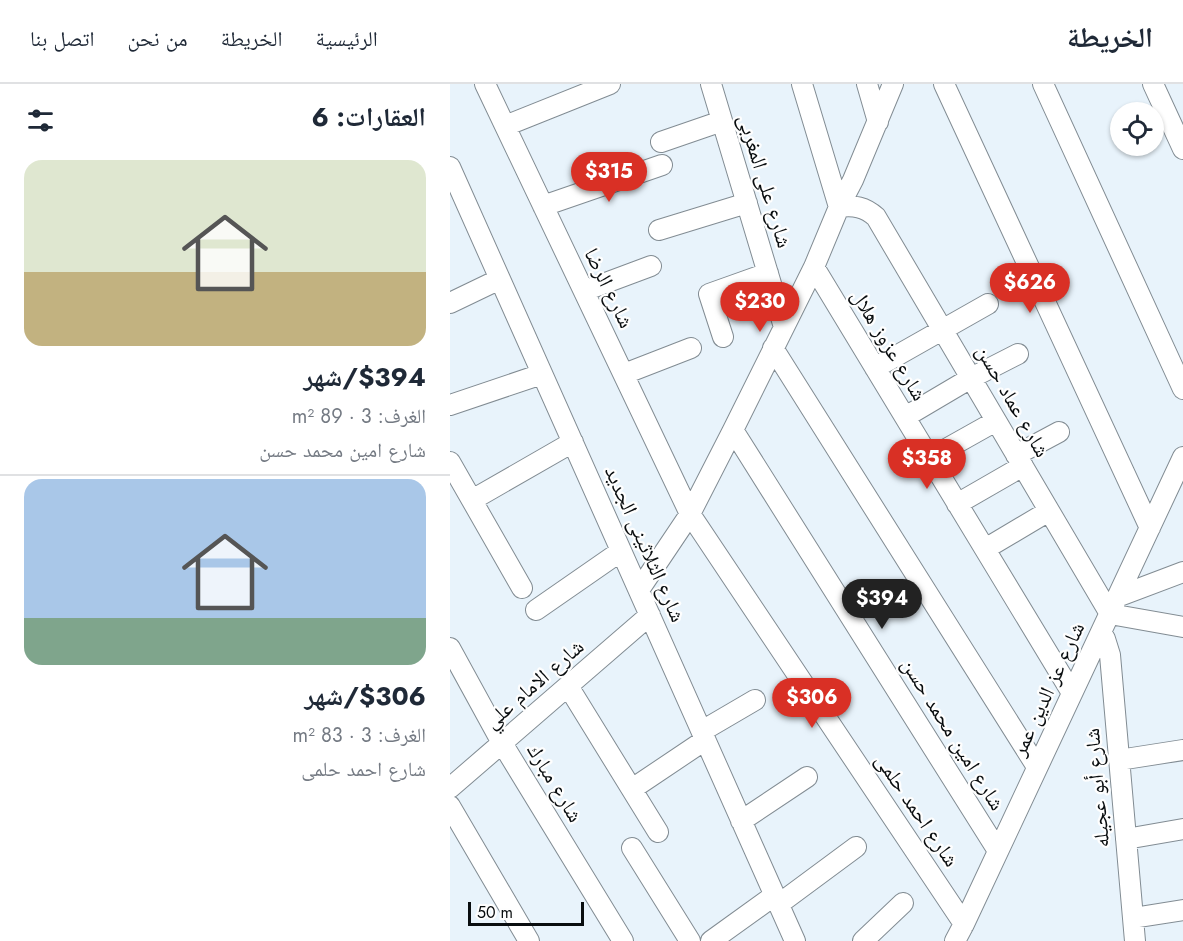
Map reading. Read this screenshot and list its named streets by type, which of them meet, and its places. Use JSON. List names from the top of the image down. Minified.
{"streets":{"street":["شارع على المغربى","شارع الرضا","شارع عزوز هلال","شارع عماد حسن","شارع الثلاثينى الجديد","شارع الامام علي","شارع عز الدين عمر","شارع امين محمد حسن","شارع مبارك","شارع أبو عجيله","شارع احمد حلمى"]},"crossings":[["شارع الرضا","شارع احمد حلمى"],["شارع عزوز هلال","شارع عز الدين عمر"],["شارع عماد حسن","شارع عز الدين عمر"],["شارع الثلاثينى الجديد","شارع الامام علي"],["شارع الامام علي","شارع مبارك"],["شارع عز الدين عمر","شارع امين محمد حسن"],["شارع عز الدين عمر","شارع أبو عجيله"],["شارع عز الدين عمر","شارع احمد حلمى"]],"scale_bar":"50 m","page":{"header":"الخريطة","nav":["الرئيسية","الخريطة","من نحن","اتصل بنا"],"heading":"العقارات: 6","price":["$315","$626","$230","$358","$394","$306"],"list":[{"name":"$394/شهر","note":"الغرف: 3 · 89 m² · شارع امين محمد حسن"},{"name":"$306/شهر","note":"الغرف: 3 · 83 m² · شارع احمد حلمى"}],"scale":"50 m"}}
